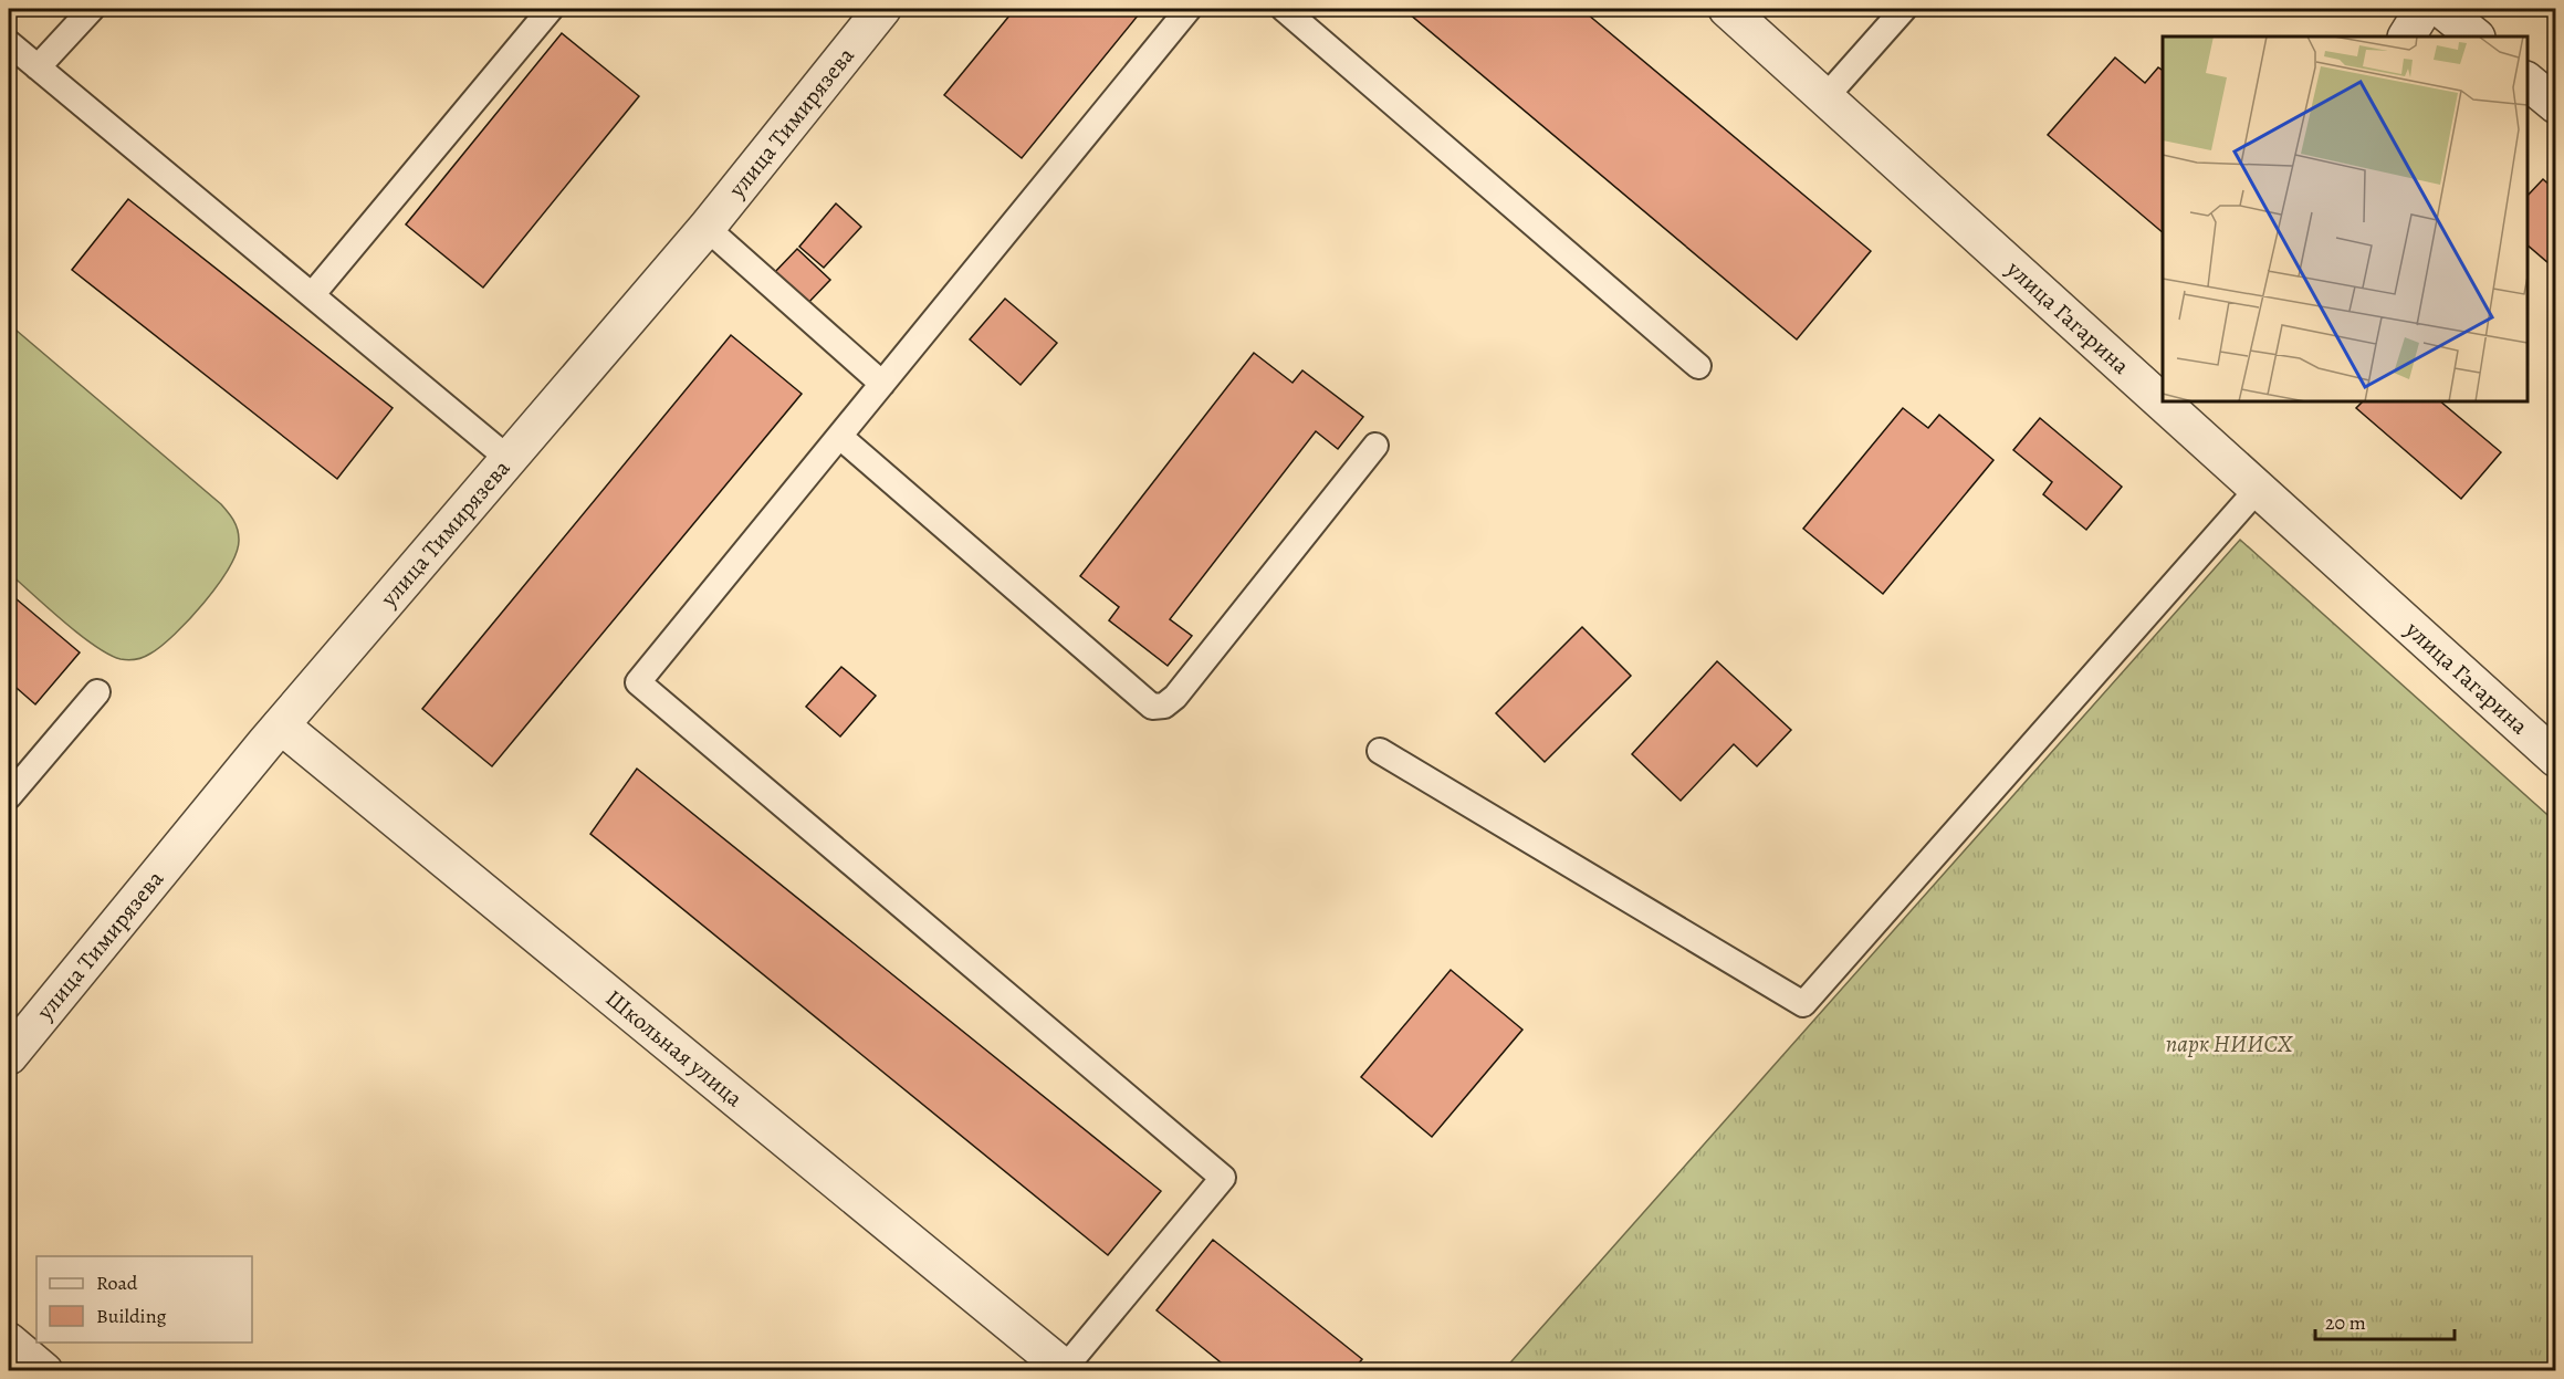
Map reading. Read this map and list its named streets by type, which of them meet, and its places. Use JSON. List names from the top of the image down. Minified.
{"streets":{"street":["улица Тимирязева","улица Гагарина","Школьная улица"]},"crossings":[["улица Тимирязева","Школьная улица"]],"parks":["парк НИИСХ"],"legend":["Road","Building"],"scale_bar":"20 m"}
